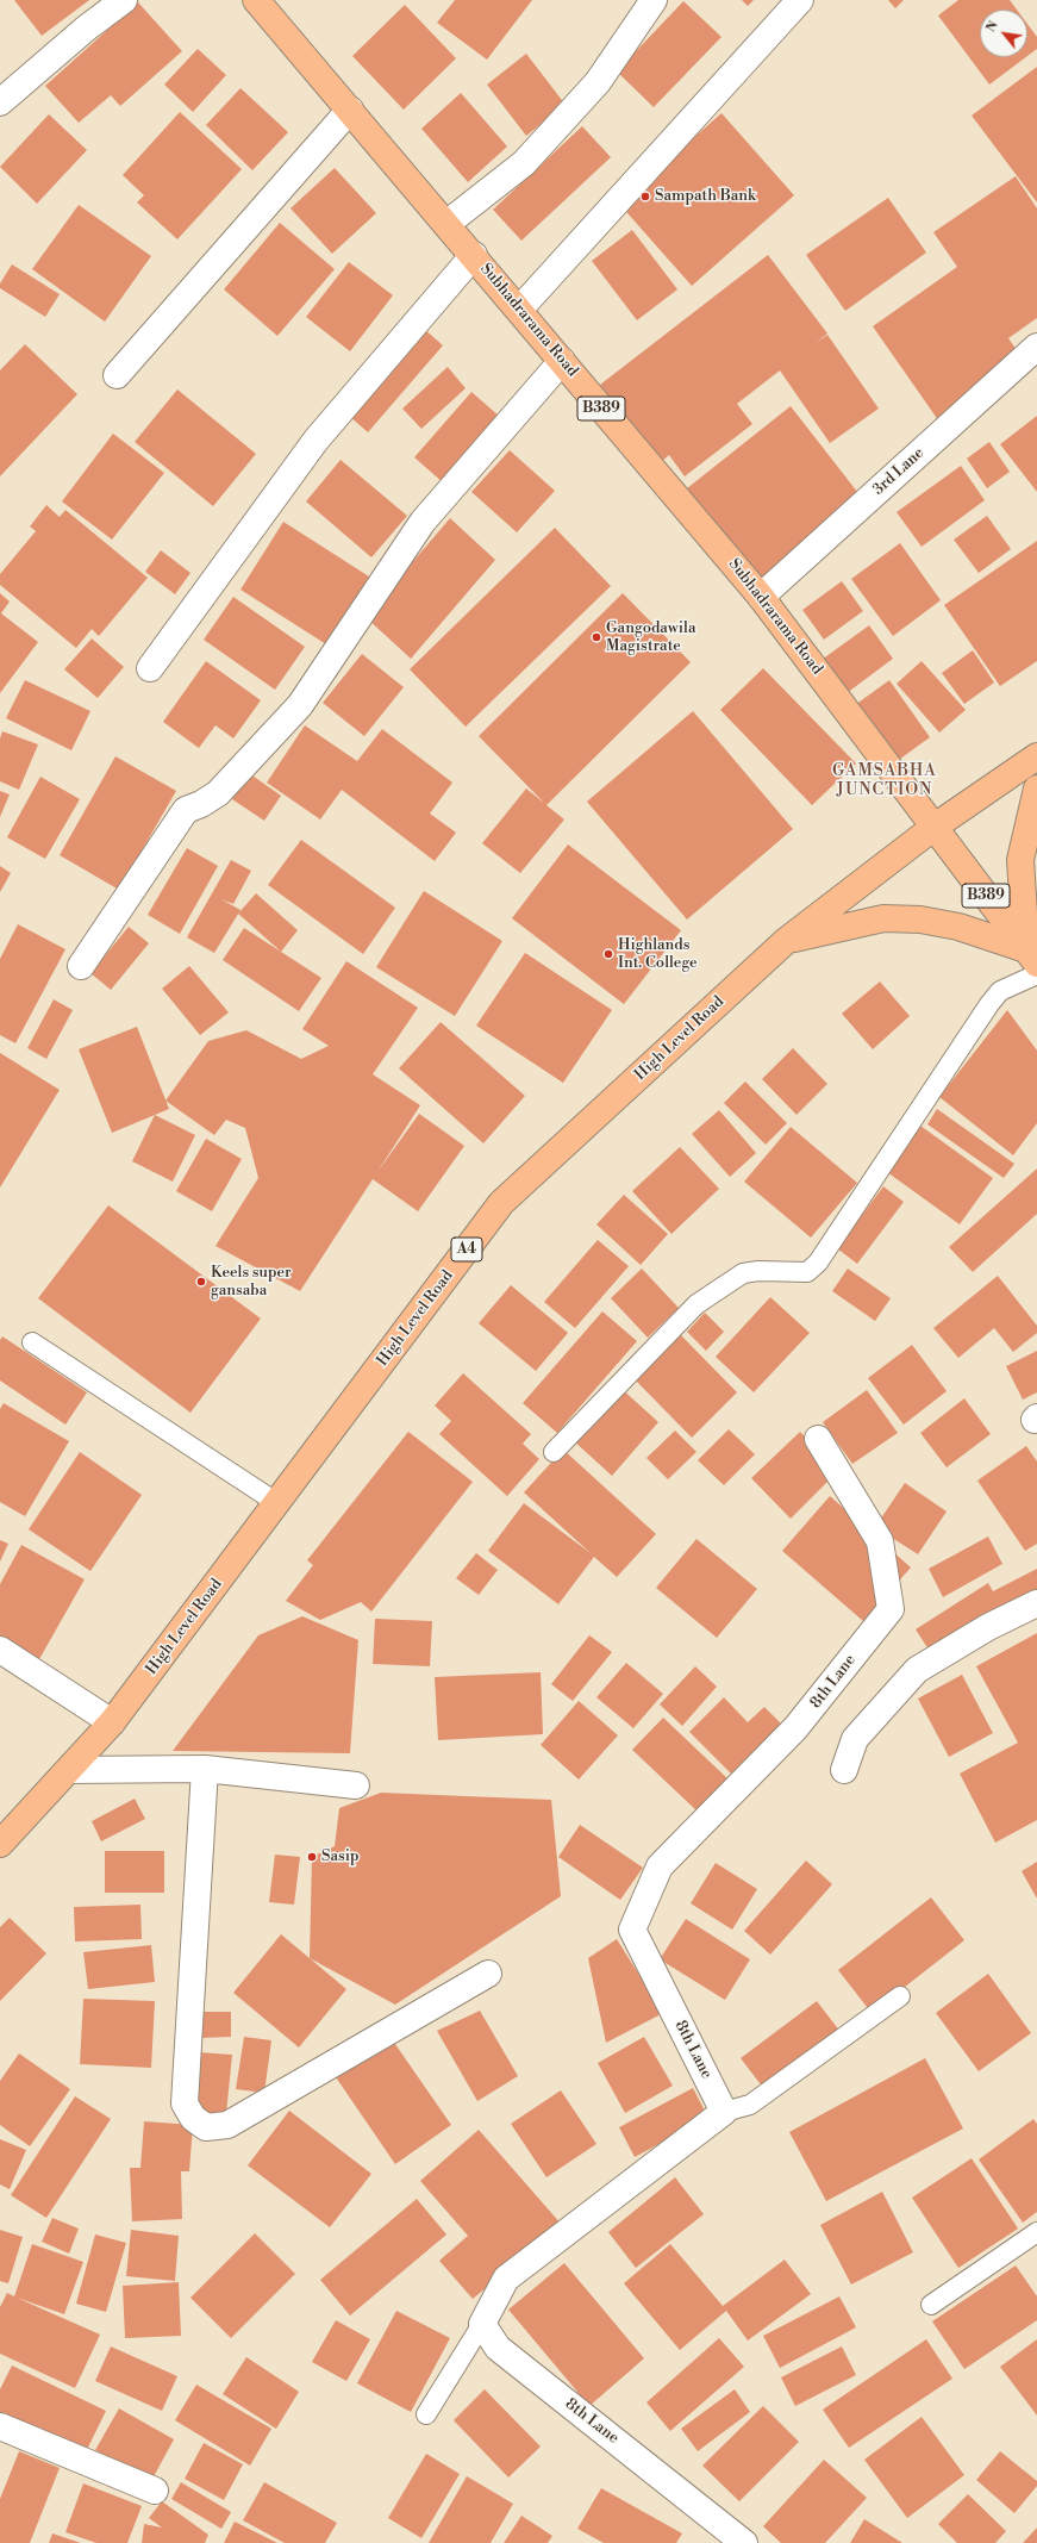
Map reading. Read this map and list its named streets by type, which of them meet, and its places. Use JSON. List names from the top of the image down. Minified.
{"streets":{"main road":["Subhadrarama Road","B389","High Level Road","A4"],"street":["3rd Lane","8th Lane"]},"crossings":[["Subhadrarama Road","B389"],["Subhadrarama Road","3rd Lane"],["Subhadrarama Road","High Level Road"],["B389","High Level Road"]],"districts":["GAMSABHA JUNCTION"],"places":["Sampath Bank","Gangodawila Magistrate","Highlands Int. College","Keels super gansaba","Sasip"],"north":"top left"}
